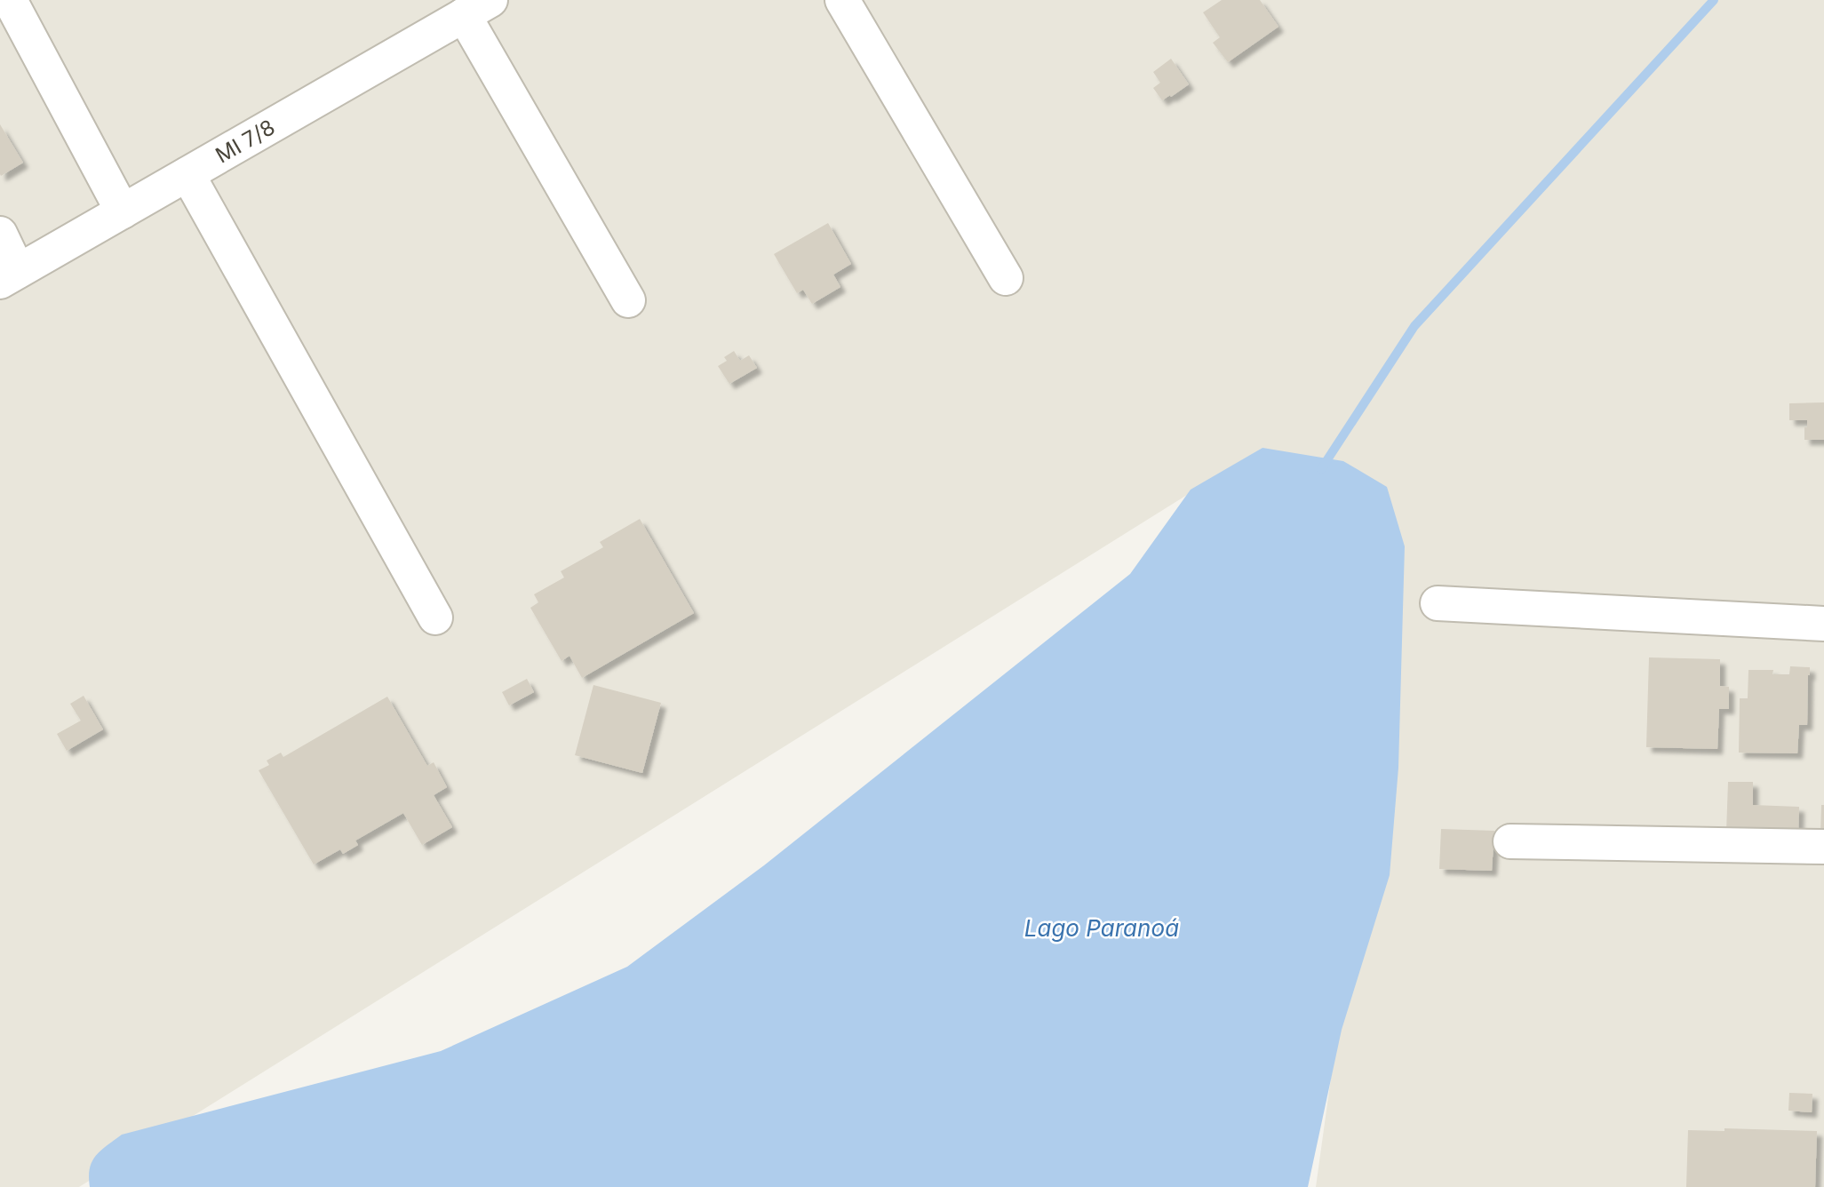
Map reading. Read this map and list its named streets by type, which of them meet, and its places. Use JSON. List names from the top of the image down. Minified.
{"streets":{"street":["MI 7/8"]},"water":["Lago Paranoá"]}
